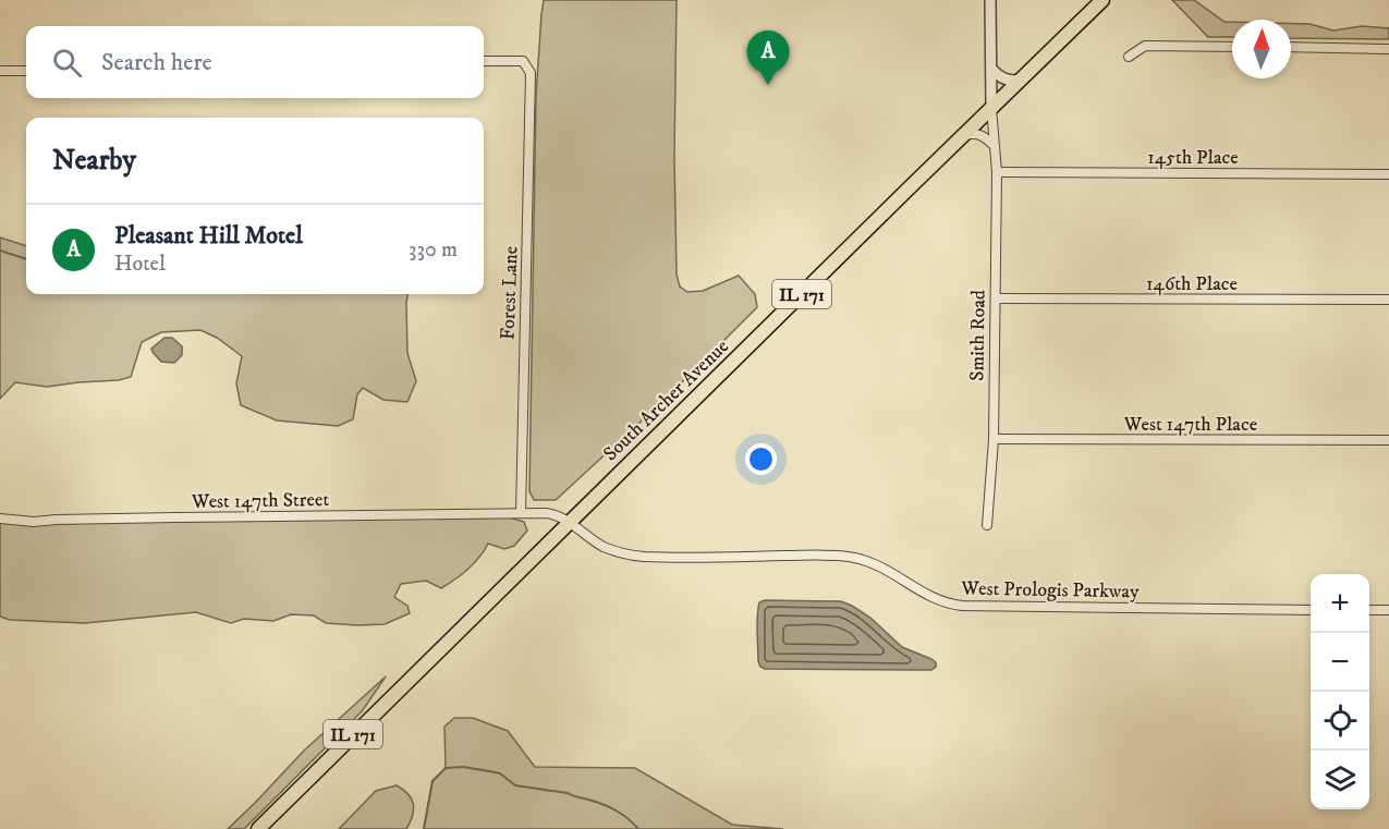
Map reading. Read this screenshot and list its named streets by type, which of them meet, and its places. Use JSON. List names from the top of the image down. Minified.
{"streets":{"main road":["IL 171","South Archer Avenue"],"street":["145th Place","146th Place","Forest Lane","Smith Road","West 147th Place","West 147th Street","West Prologis Parkway"]},"crossings":[["145th Place","Smith Road"],["146th Place","Smith Road"],["Forest Lane","West 147th Street"],["Smith Road","South Archer Avenue"],["Smith Road","West 147th Place"],["South Archer Avenue","West 147th Street"],["South Archer Avenue","West Prologis Parkway"],["West 147th Street","West Prologis Parkway"]],"north":"top","page":{"search":"Search here","pins":"A","heading":"Nearby","list":[{"mark":"A","name":"Pleasant Hill Motel","note":"Hotel","value":"330 m"}],"map_buttons":["+","−"]}}
